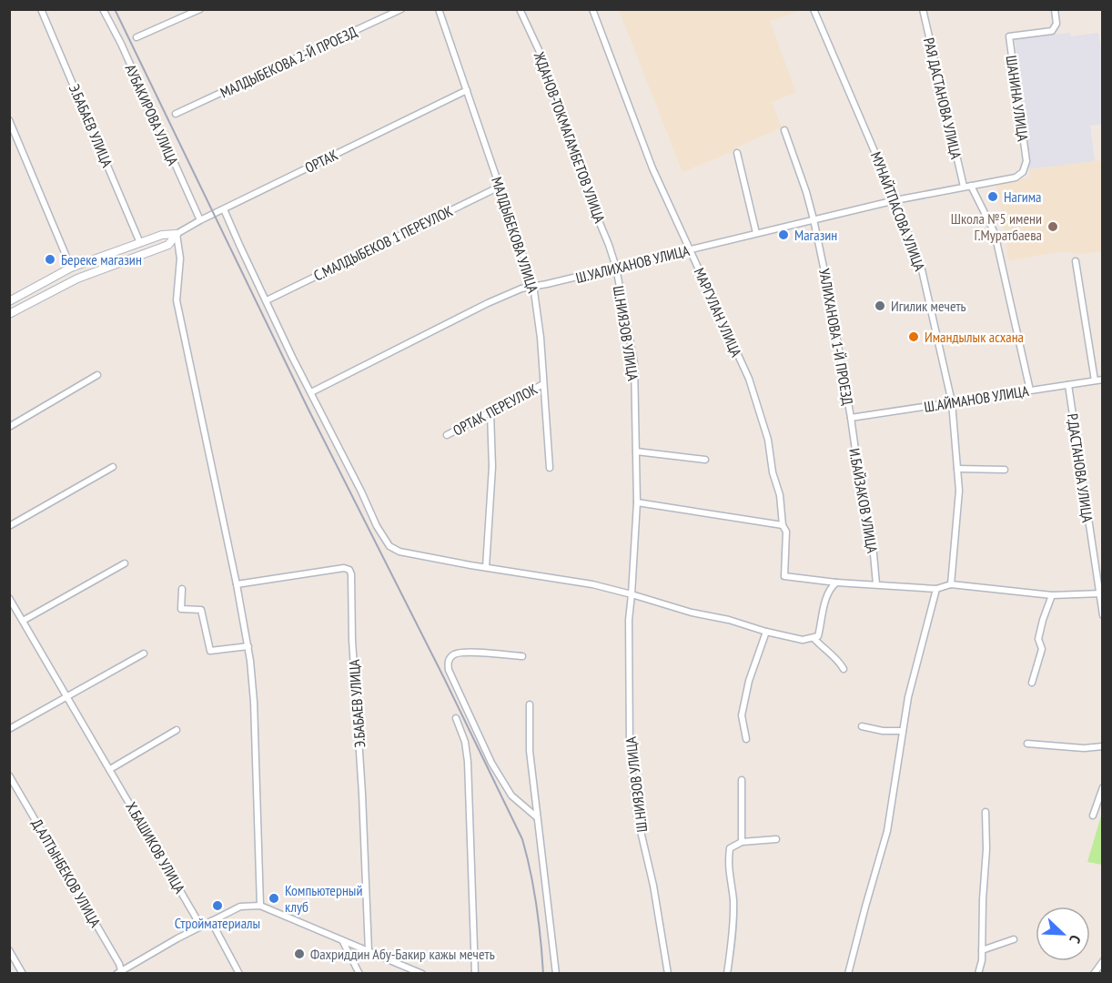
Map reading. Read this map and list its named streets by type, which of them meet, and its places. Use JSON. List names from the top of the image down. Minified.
{"streets":{"street":["МАЛДЫБЕКОВА 2-Й ПРОЕЗД","РАЯ ДАСТАНОВА УЛИЦА","ШАНИНА УЛИЦА","АУБАКИРОВА УЛИЦА","Э.БАБАЕВ УЛИЦА","ЖДАНОВ-ТОКМАГАМБЕТОВ УЛИЦА","ОРТАК","МУНАЙТПАСОВА УЛИЦА","МАЛДЫБЕКОВА УЛИЦА","С.МАЛДЫБЕКОВ 1 ПЕРЕУЛОК","Ш.УАЛИХАНОВ УЛИЦА","МАРГУЛАН УЛИЦА","Ш.НИЯЗОВ УЛИЦА","УАЛИХАНОВА 1-Й ПРОЕЗД","Ш.АЙМАНОВ УЛИЦА","ОРТАК ПЕРЕУЛОК","Р.ДАСТАНОВА УЛИЦА","И.БАЙЗАКОВ УЛИЦА","Х.БАШИКОВ УЛИЦА","Д.АЛТЫНБЕКОВ УЛИЦА"]},"crossings":[["РАЯ ДАСТАНОВА УЛИЦА","Ш.УАЛИХАНОВ УЛИЦА"],["ШАНИНА УЛИЦА","Ш.УАЛИХАНОВ УЛИЦА"],["АУБАКИРОВА УЛИЦА","ОРТАК"],["Э.БАБАЕВ УЛИЦА","ОРТАК"],["ЖДАНОВ-ТОКМАГАМБЕТОВ УЛИЦА","Ш.УАЛИХАНОВ УЛИЦА"],["ЖДАНОВ-ТОКМАГАМБЕТОВ УЛИЦА","Ш.НИЯЗОВ УЛИЦА"],["ОРТАК","МАЛДЫБЕКОВА УЛИЦА"],["МУНАЙТПАСОВА УЛИЦА","Ш.УАЛИХАНОВ УЛИЦА"],["МУНАЙТПАСОВА УЛИЦА","Ш.АЙМАНОВ УЛИЦА"],["МАЛДЫБЕКОВА УЛИЦА","С.МАЛДЫБЕКОВ 1 ПЕРЕУЛОК"],["МАЛДЫБЕКОВА УЛИЦА","Ш.УАЛИХАНОВ УЛИЦА"],["МАЛДЫБЕКОВА УЛИЦА","ОРТАК ПЕРЕУЛОК"],["Ш.УАЛИХАНОВ УЛИЦА","МАРГУЛАН УЛИЦА"],["Ш.УАЛИХАНОВ УЛИЦА","Ш.НИЯЗОВ УЛИЦА"],["Ш.УАЛИХАНОВ УЛИЦА","УАЛИХАНОВА 1-Й ПРОЕЗД"],["УАЛИХАНОВА 1-Й ПРОЕЗД","Ш.АЙМАНОВ УЛИЦА"],["УАЛИХАНОВА 1-Й ПРОЕЗД","И.БАЙЗАКОВ УЛИЦА"],["Ш.АЙМАНОВ УЛИЦА","Р.ДАСТАНОВА УЛИЦА"],["Ш.АЙМАНОВ УЛИЦА","И.БАЙЗАКОВ УЛИЦА"]],"places":["Нагима","Школа №5 имени Г.Муратбаева","Магазин","Береке магазин","Игилик мечеть","Имандылык асхана","Компьютерный клуб","Стройматериалы","Фахриддин Абу-Бакир кажы мечеть"],"north":"bottom right"}
